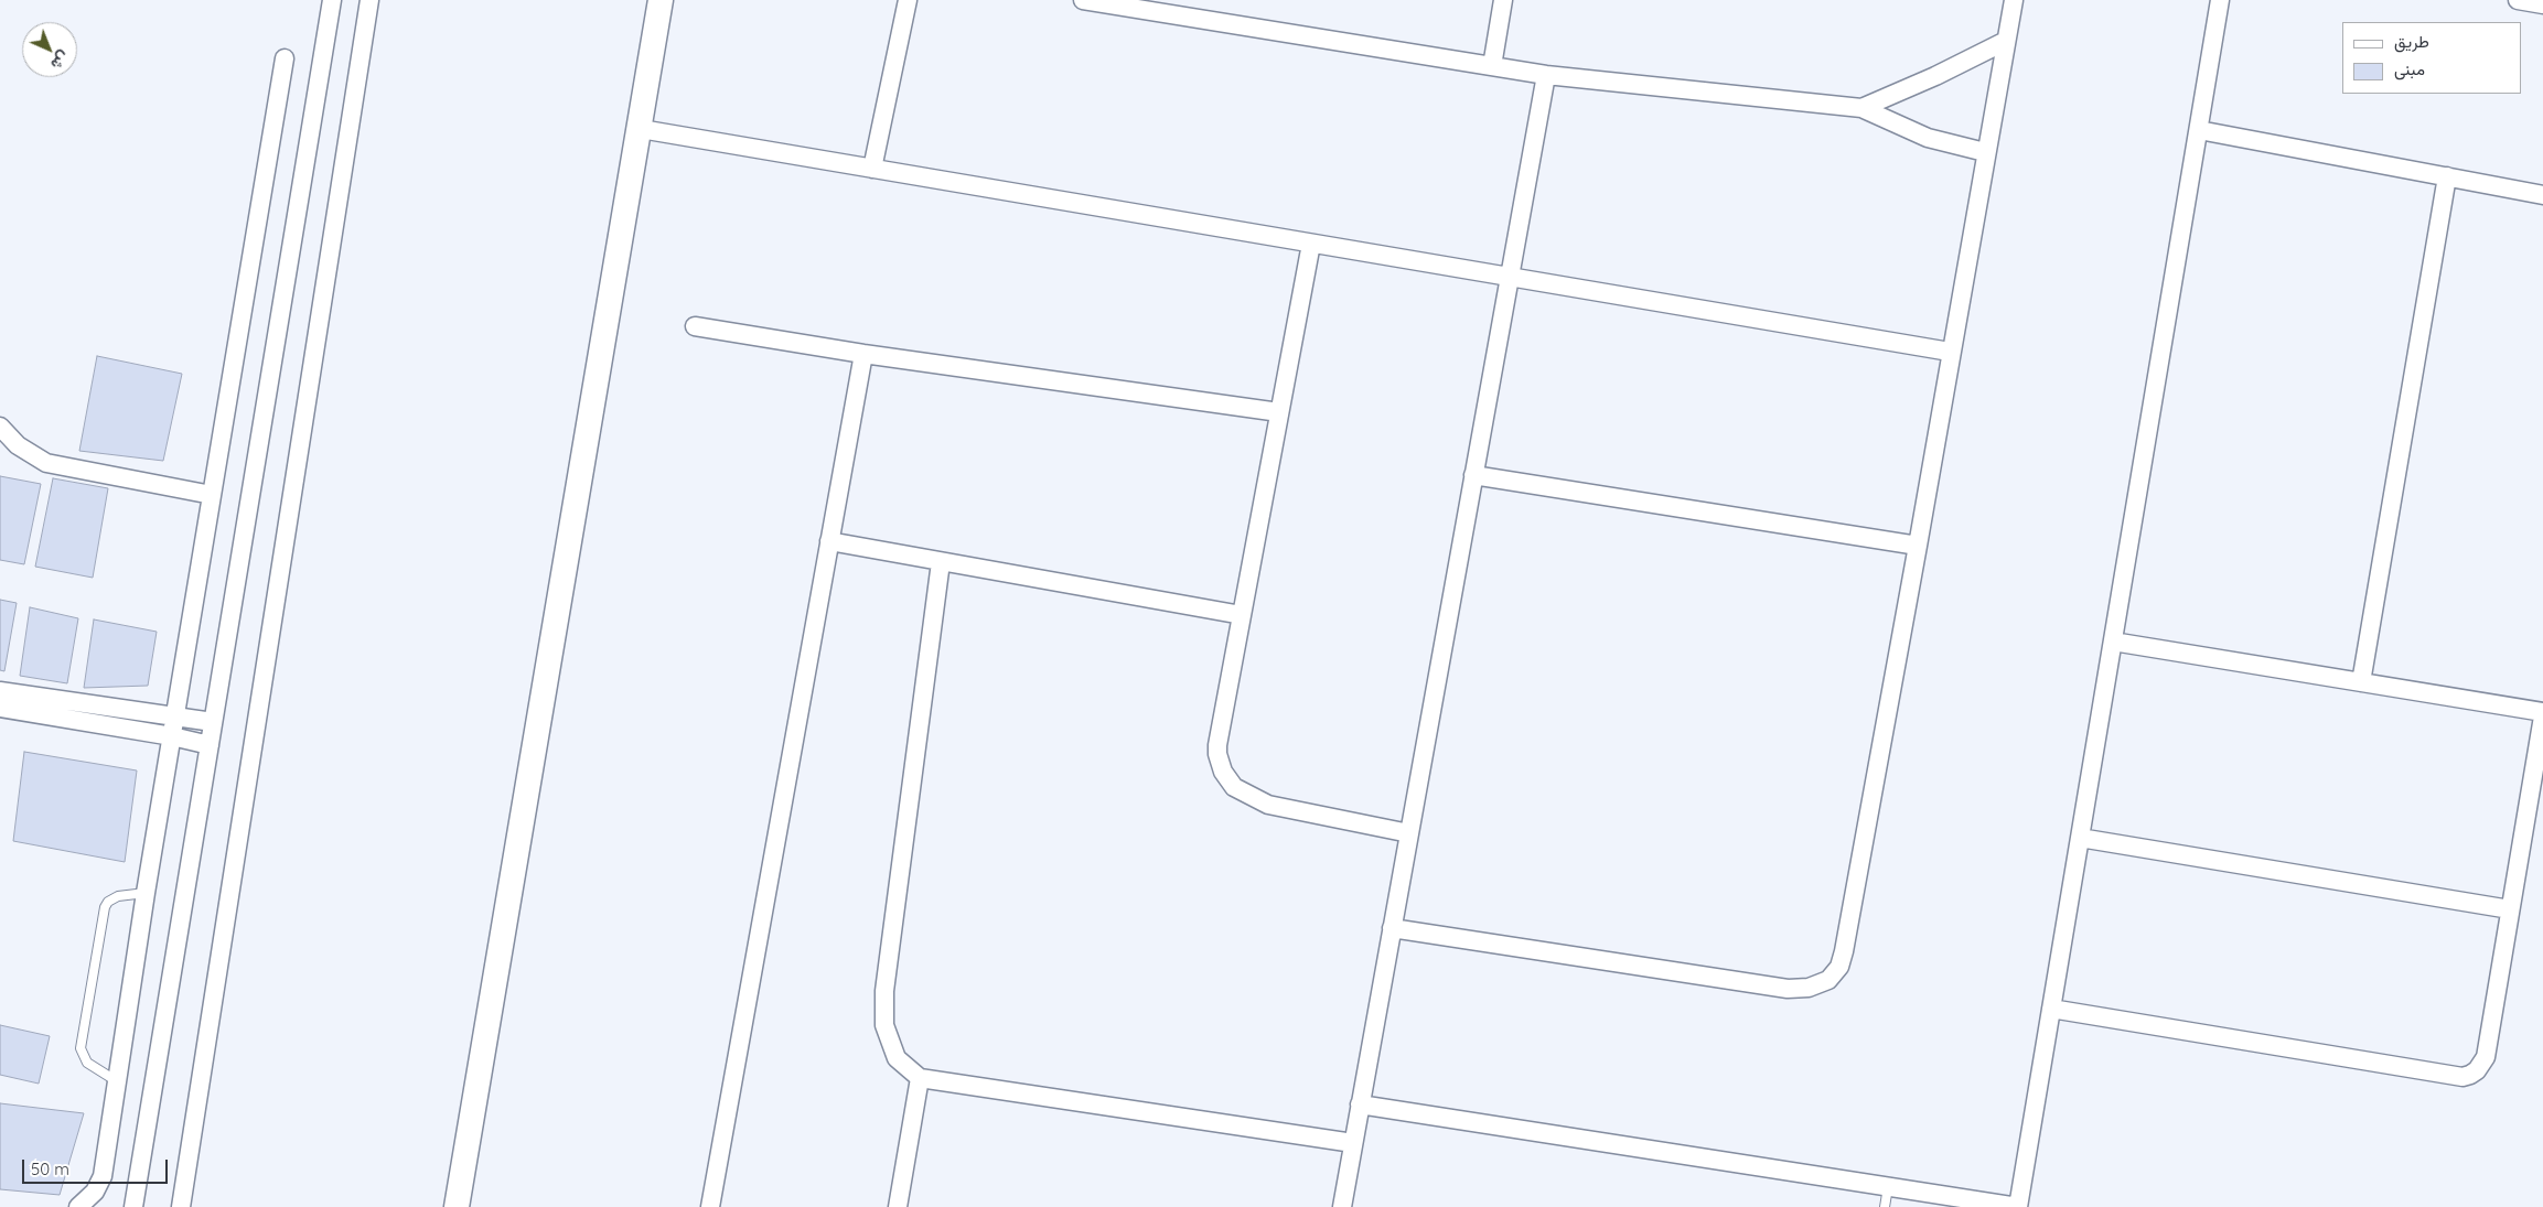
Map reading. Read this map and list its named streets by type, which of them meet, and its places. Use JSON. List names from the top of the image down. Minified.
{"legend":["طريق","مبنى"],"scale_bar":"50 m","north":"bottom right"}
